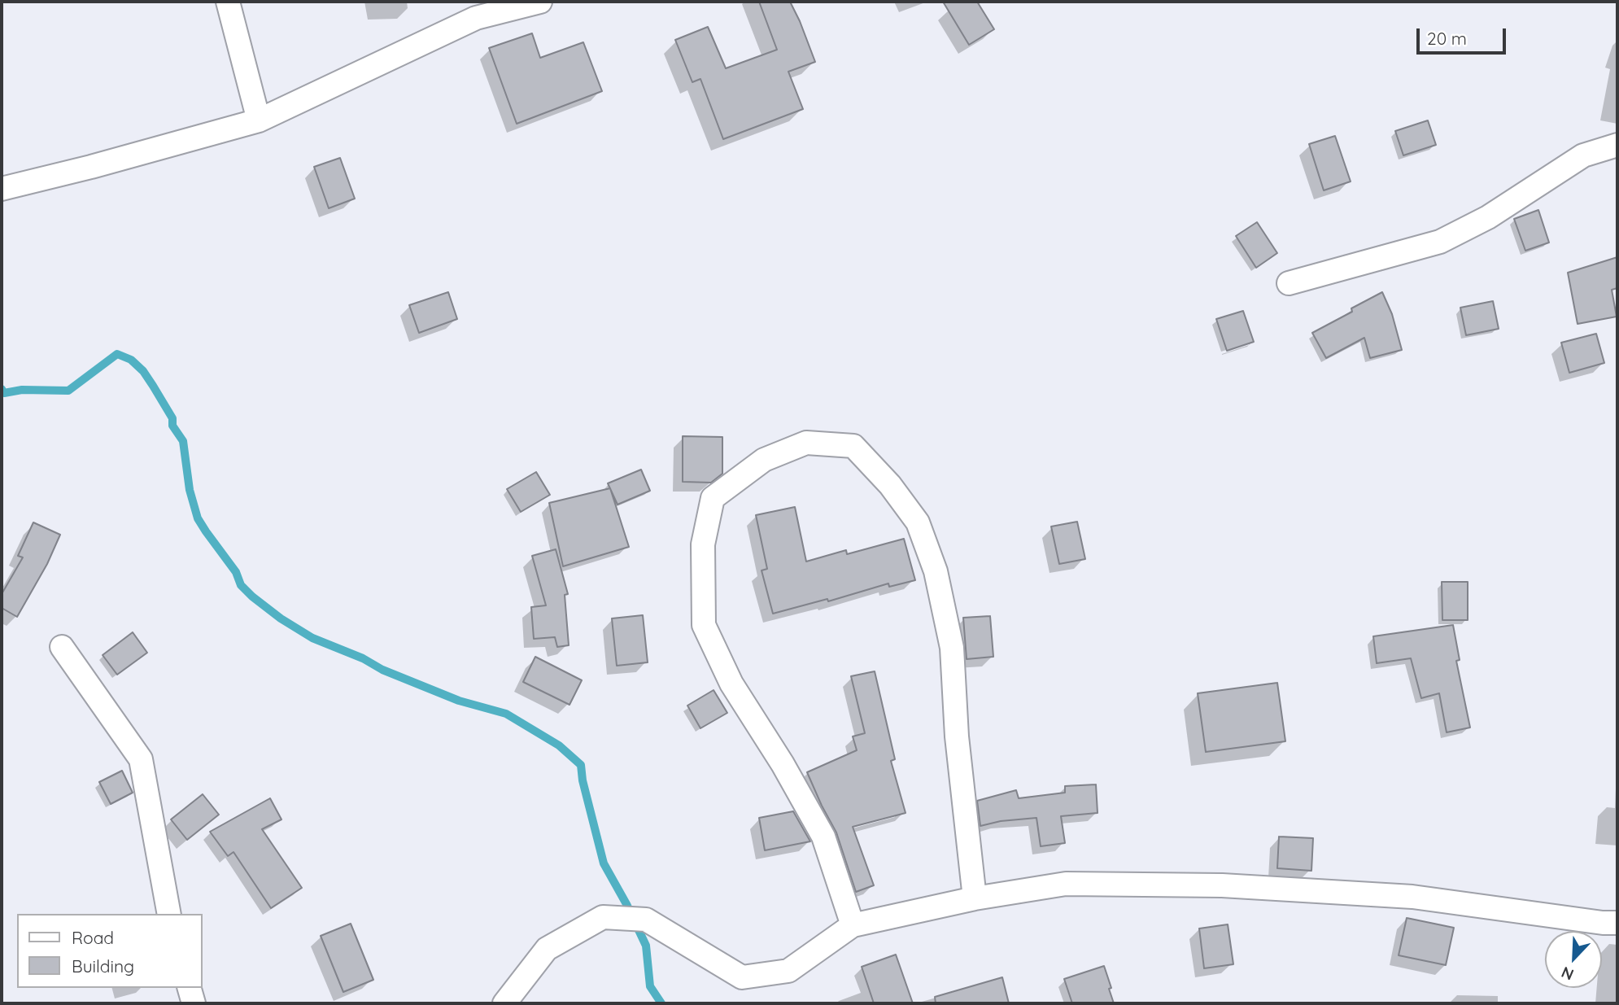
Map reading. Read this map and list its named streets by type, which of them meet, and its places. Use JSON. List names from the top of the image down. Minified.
{"legend":["Road","Building"],"scale_bar":"20 m","north":"bottom left"}
